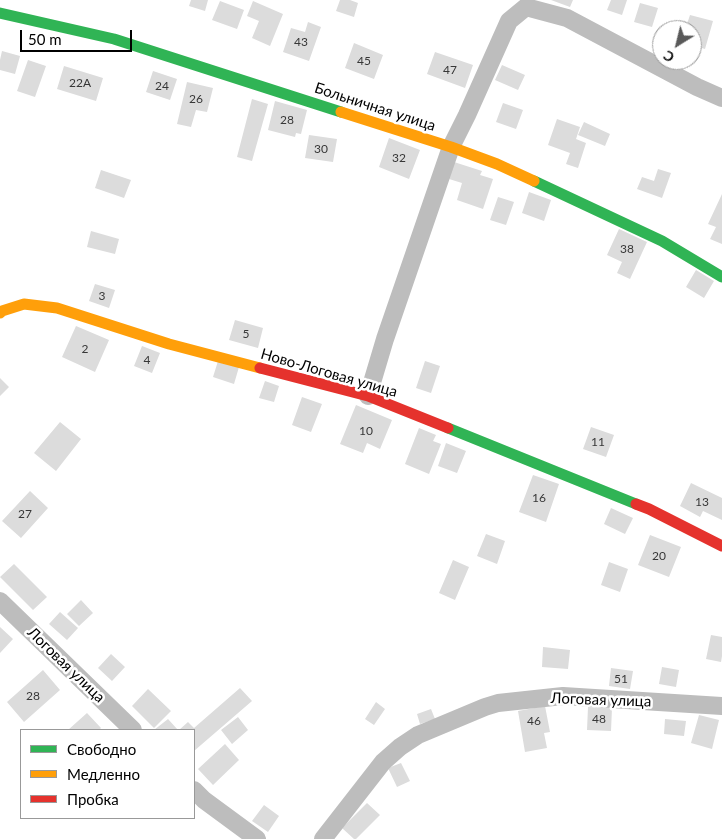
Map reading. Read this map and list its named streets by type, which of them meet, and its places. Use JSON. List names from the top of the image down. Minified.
{"streets":{"street":["Больничная улица","Ново-Логовая улица","Логовая улица"]},"house_numbers":["43","45","47","22А","24","26","28","30","32","38","3","5","2","4","10","11","16","13","27","20","51","28","48","46"],"legend":["Свободно","Медленно","Пробка"],"scale_bar":"50 m","north":"bottom left"}
